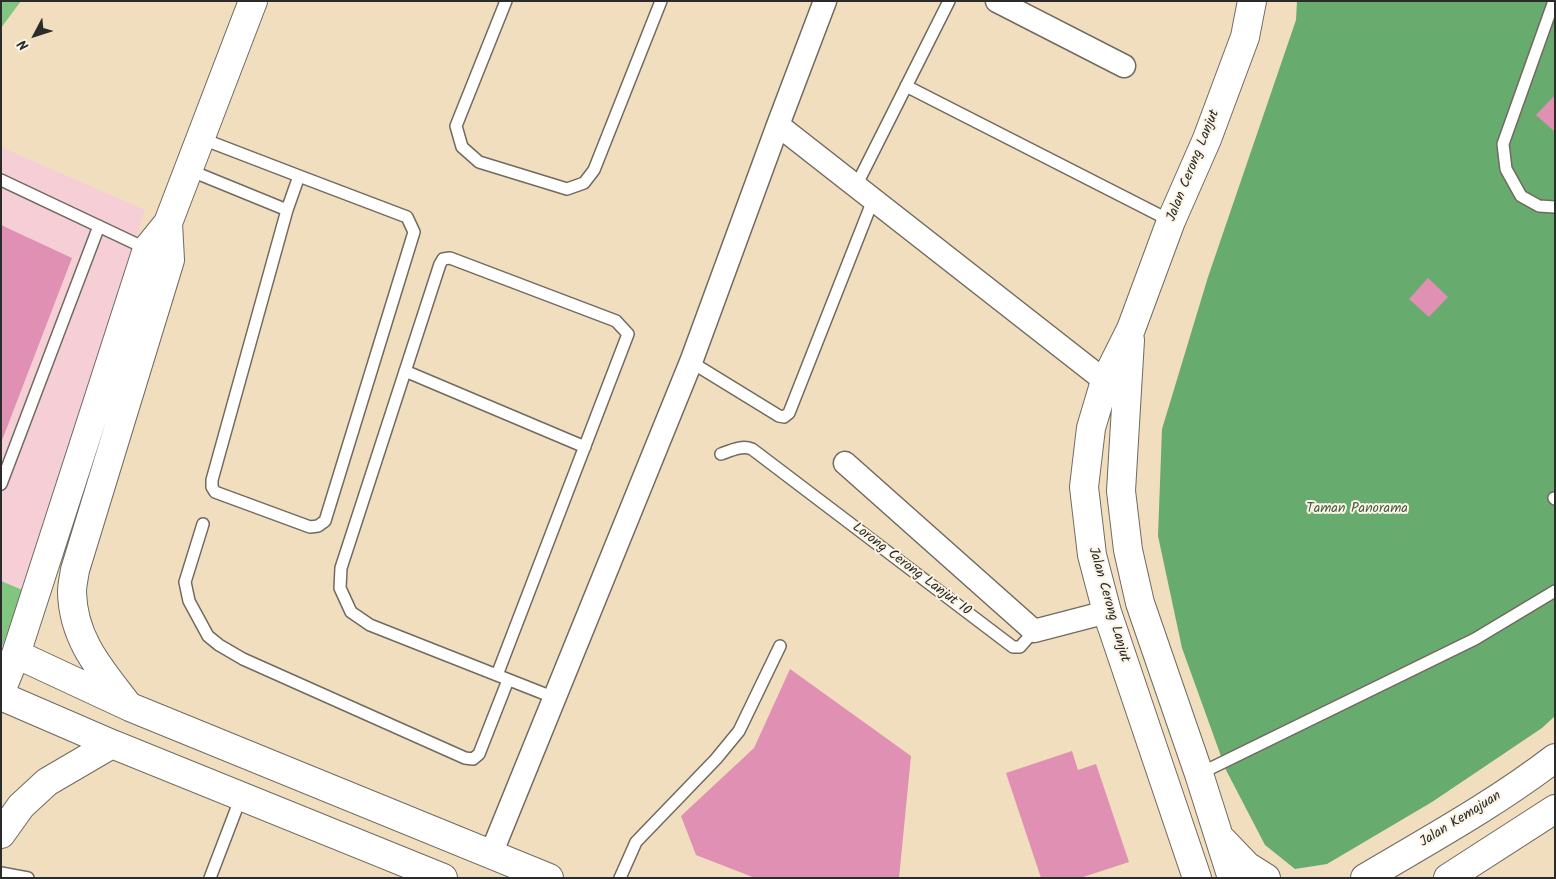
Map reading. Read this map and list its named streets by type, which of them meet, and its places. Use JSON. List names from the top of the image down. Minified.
{"streets":{"street":["Jalan Cerong Lanjut","Lorong Cerong Lanjut 10","Jalan Kemajuan"]},"crossings":[["Jalan Cerong Lanjut","Lorong Cerong Lanjut 10"]],"parks":["Taman Panorama"],"north":"bottom left"}
